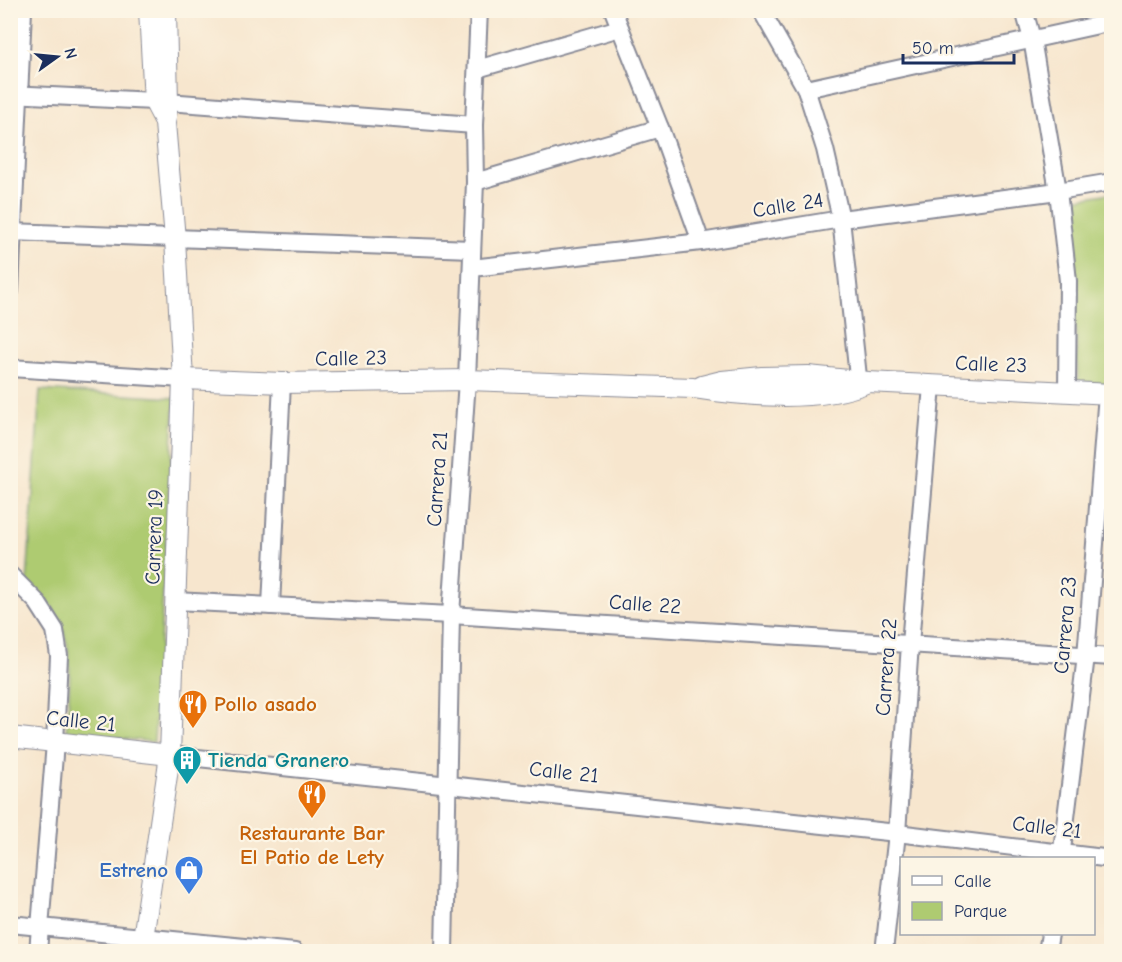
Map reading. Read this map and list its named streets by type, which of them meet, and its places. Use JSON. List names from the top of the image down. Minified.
{"streets":{"street":["Calle 24","Calle 23","Carrera 21","Carrera 19","Calle 22","Carrera 23","Carrera 22","Calle 21"]},"crossings":[["Calle 24","Carrera 21"],["Calle 23","Carrera 21"],["Calle 23","Carrera 19"],["Calle 23","Carrera 23"],["Calle 23","Carrera 22"],["Carrera 21","Calle 22"],["Carrera 21","Calle 21"],["Carrera 19","Calle 22"],["Carrera 19","Calle 21"],["Calle 22","Carrera 23"],["Calle 22","Carrera 22"],["Carrera 23","Calle 21"],["Carrera 22","Calle 21"]],"places":{"restaurant":["Pollo asado","Restaurante Bar El Patio de Lety"],"building":["Tienda Granero"],"shop":["Estreno"]},"legend":["Calle","Parque"],"scale_bar":"50 m","north":"right"}
